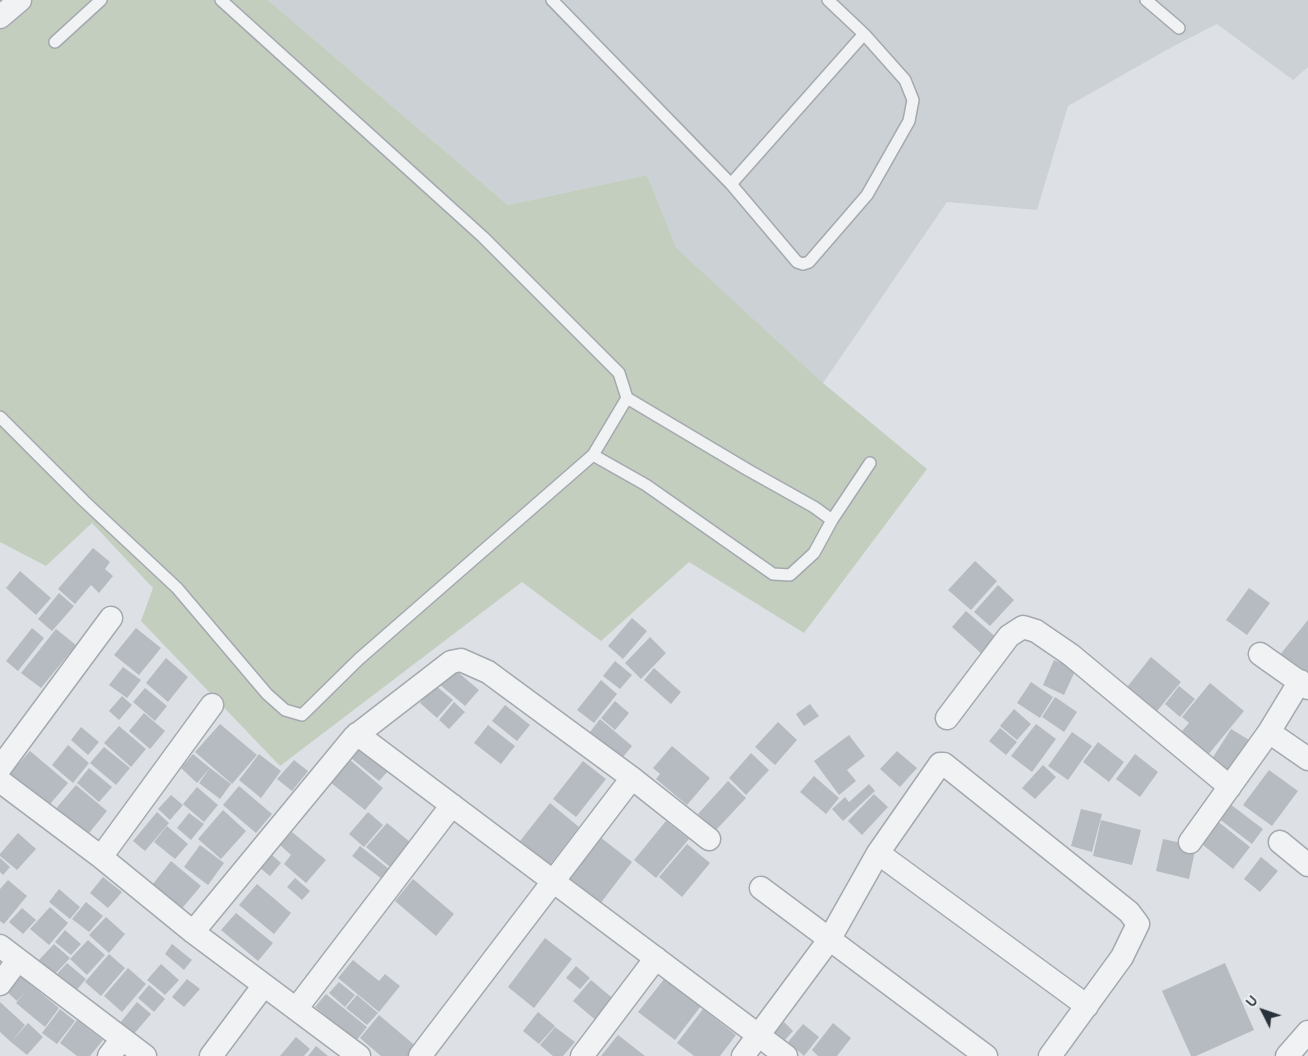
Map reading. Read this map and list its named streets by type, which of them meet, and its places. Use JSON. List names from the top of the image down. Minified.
{"north":"top left"}
